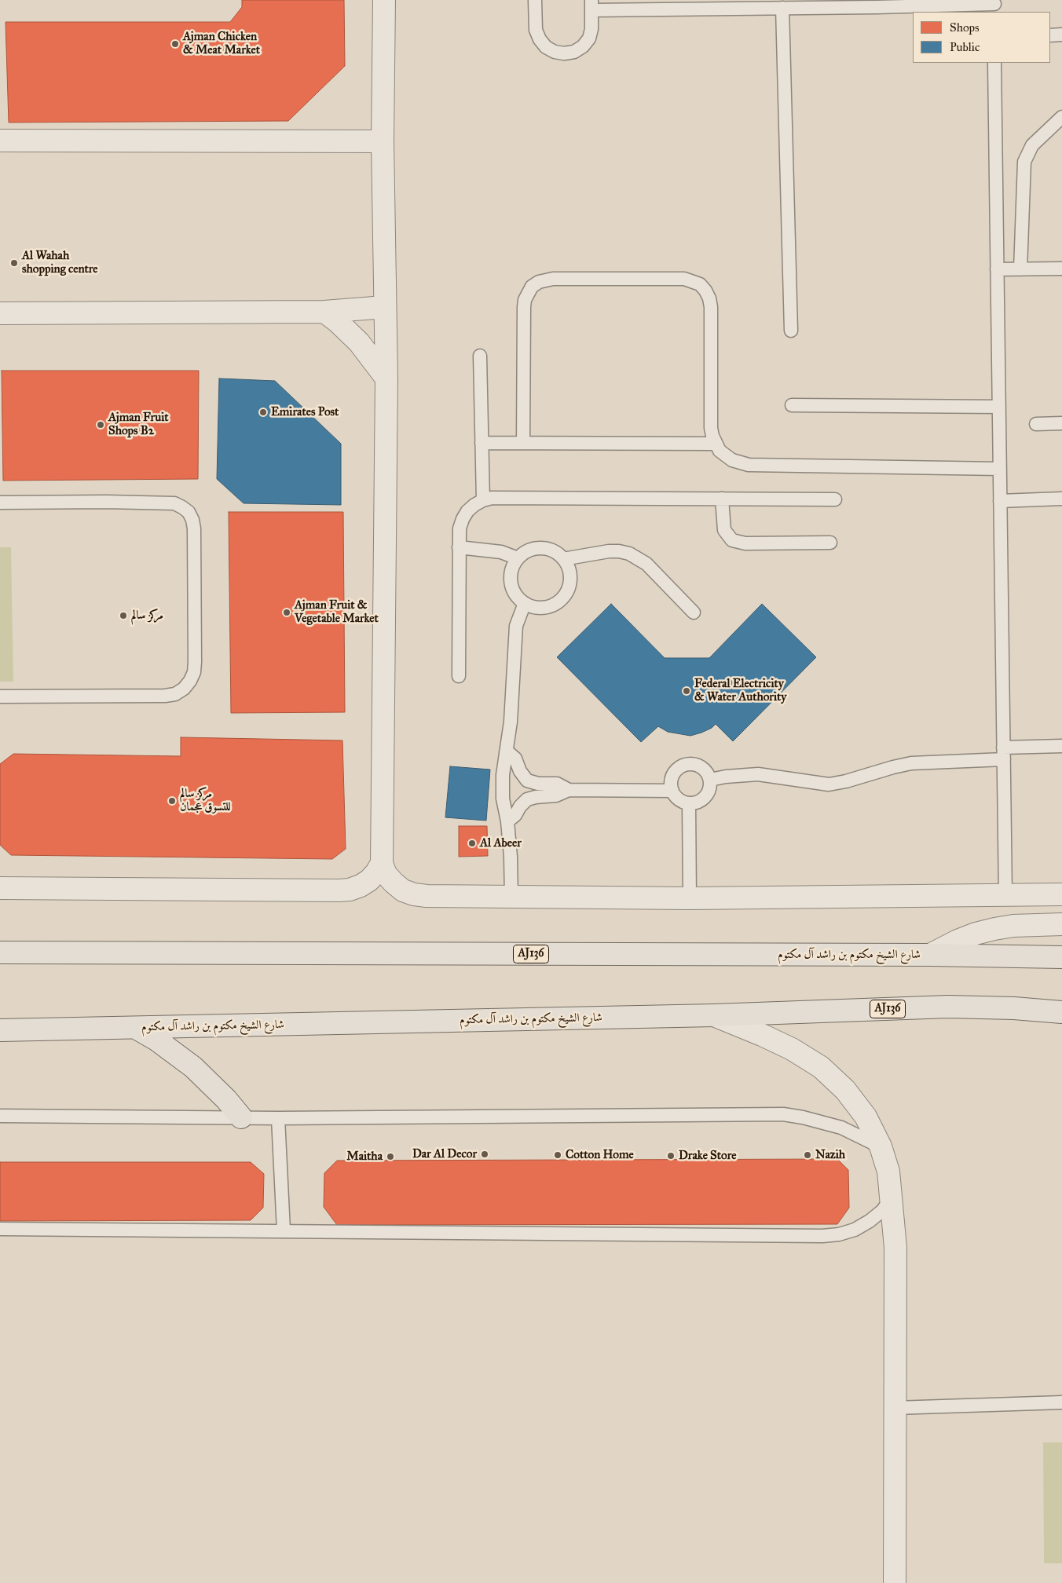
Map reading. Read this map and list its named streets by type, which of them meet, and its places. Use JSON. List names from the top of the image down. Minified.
{"streets":{"main road":["AJ136","شارع الشيخ مكتوم بن راشد آل مكتوم"]},"places":["Ajman Chicken & Meat Market","Al Wahah shopping centre","Emirates Post","Ajman Fruit Shops B2","Ajman Fruit & Vegetable Market","مركز سالم","Federal Electricity & Water Authority","مركز سالم للتسوق عجمان","Al Abeer","Dar Al Decor","Cotton Home","Nazih","Drake Store","Maitha"],"legend":["Shops","Public"]}
